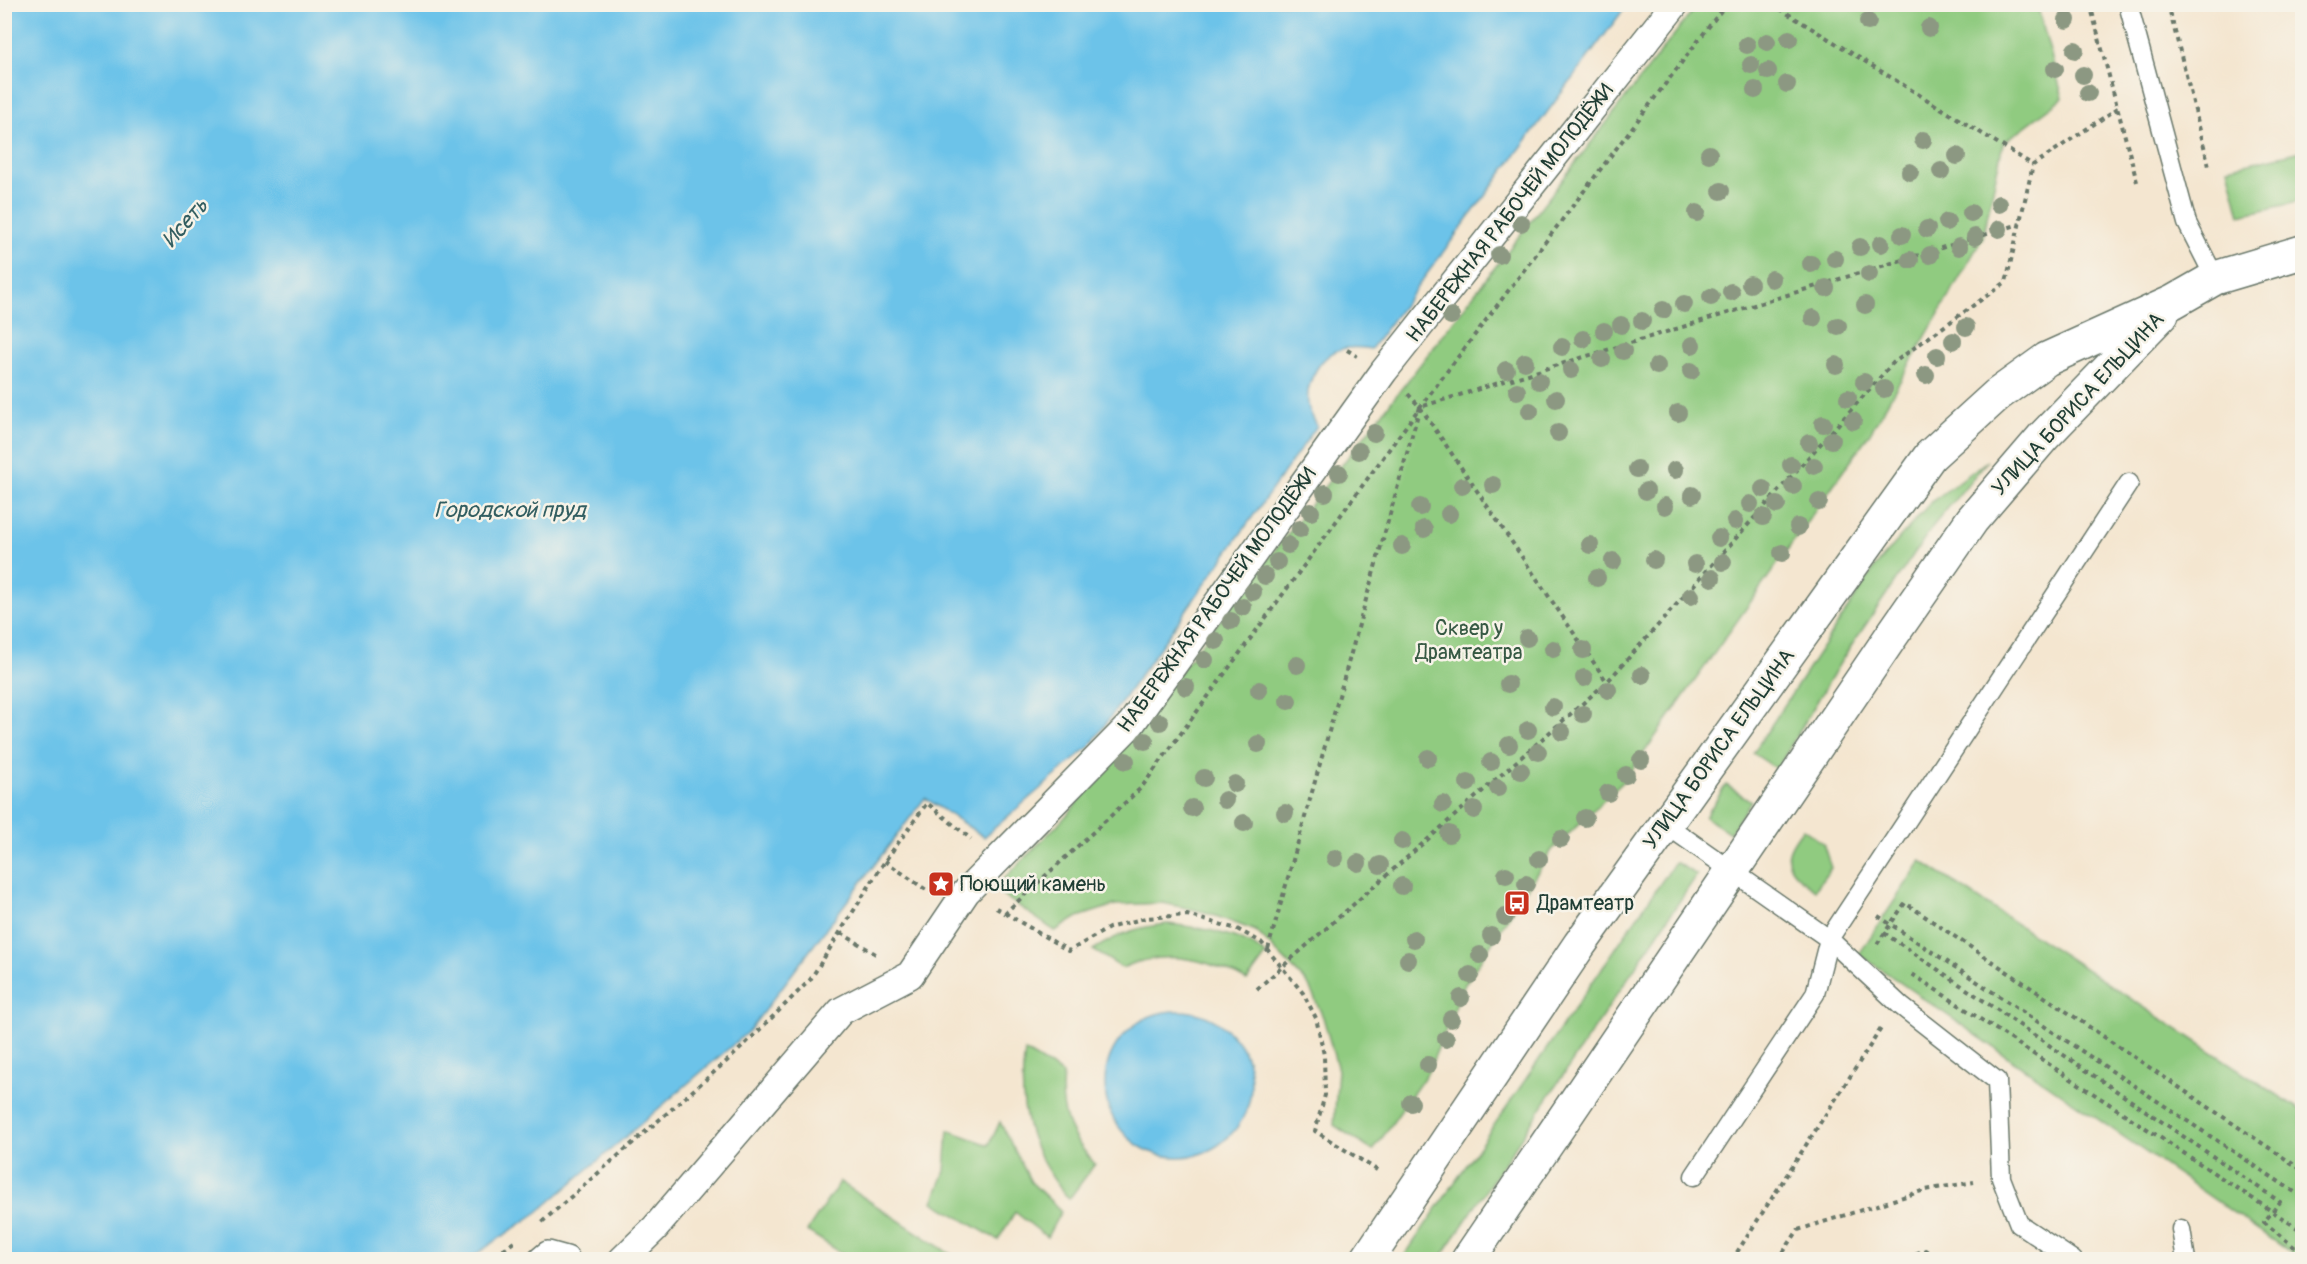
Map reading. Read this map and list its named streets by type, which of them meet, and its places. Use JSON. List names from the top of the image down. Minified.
{"streets":{"street":["НАБЕРЕЖНАЯ РАБОЧЕЙ МОЛОДЁЖИ","УЛИЦА БОРИСА ЕЛЬЦИНА"]},"water":["Исеть","Городской пруд"],"parks":["Сквер у Драмтеатра"],"places":{"place":["Поющий камень"],"bus stop":["Драмтеатр"]}}
